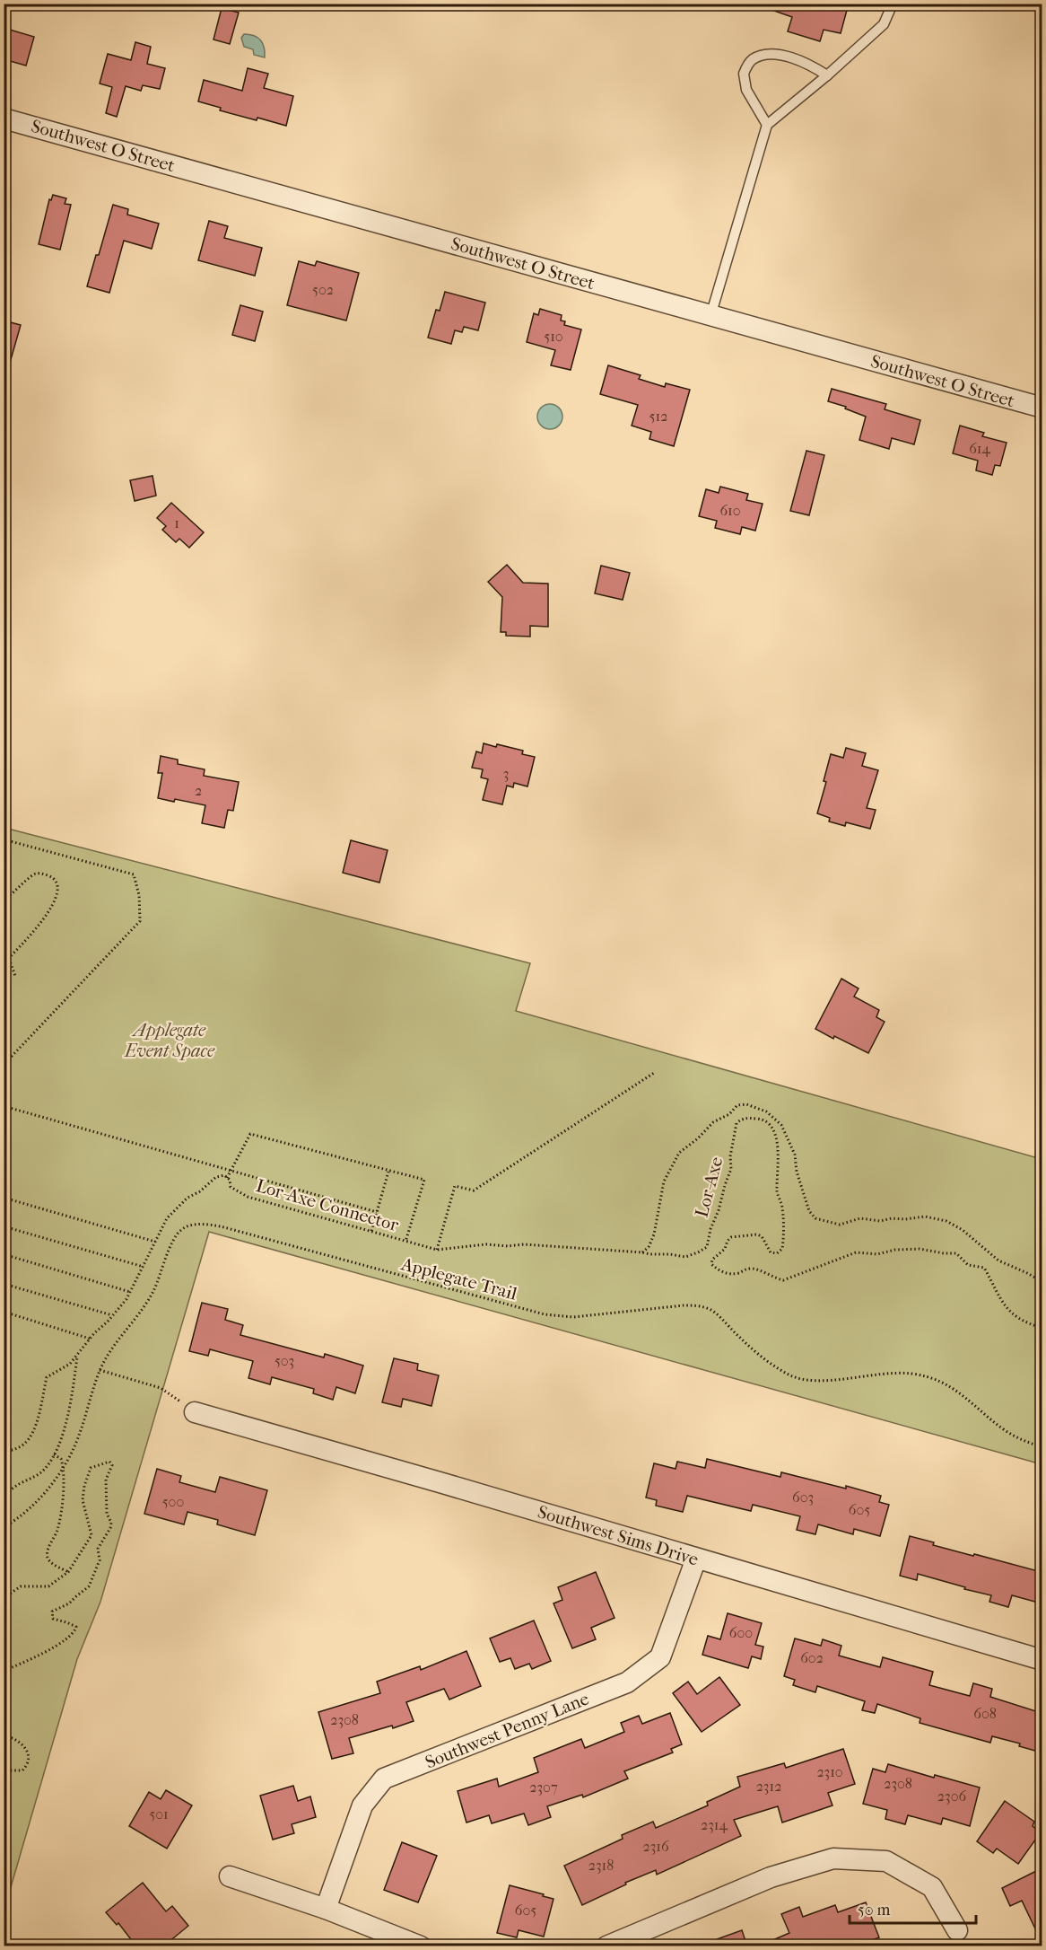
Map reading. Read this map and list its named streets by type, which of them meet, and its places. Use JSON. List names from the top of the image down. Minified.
{"streets":{"street":["Southwest O Street","Southwest Sims Drive","Southwest Penny Lane"],"path":["Lor-Axe","Lor-Axe Connector","Applegate Trail"]},"crossings":[["Lor-Axe","Lor-Axe Connector"],["Southwest Sims Drive","Southwest Penny Lane"]],"parks":["Applegate Event Space"],"house_numbers":["502","510","512","614","610","1","3","2","503","603","500","605","600","602","608","2308","2310","2308","2312","2307","2306","501","2314","2316","2318","605"],"scale_bar":"50 m"}
